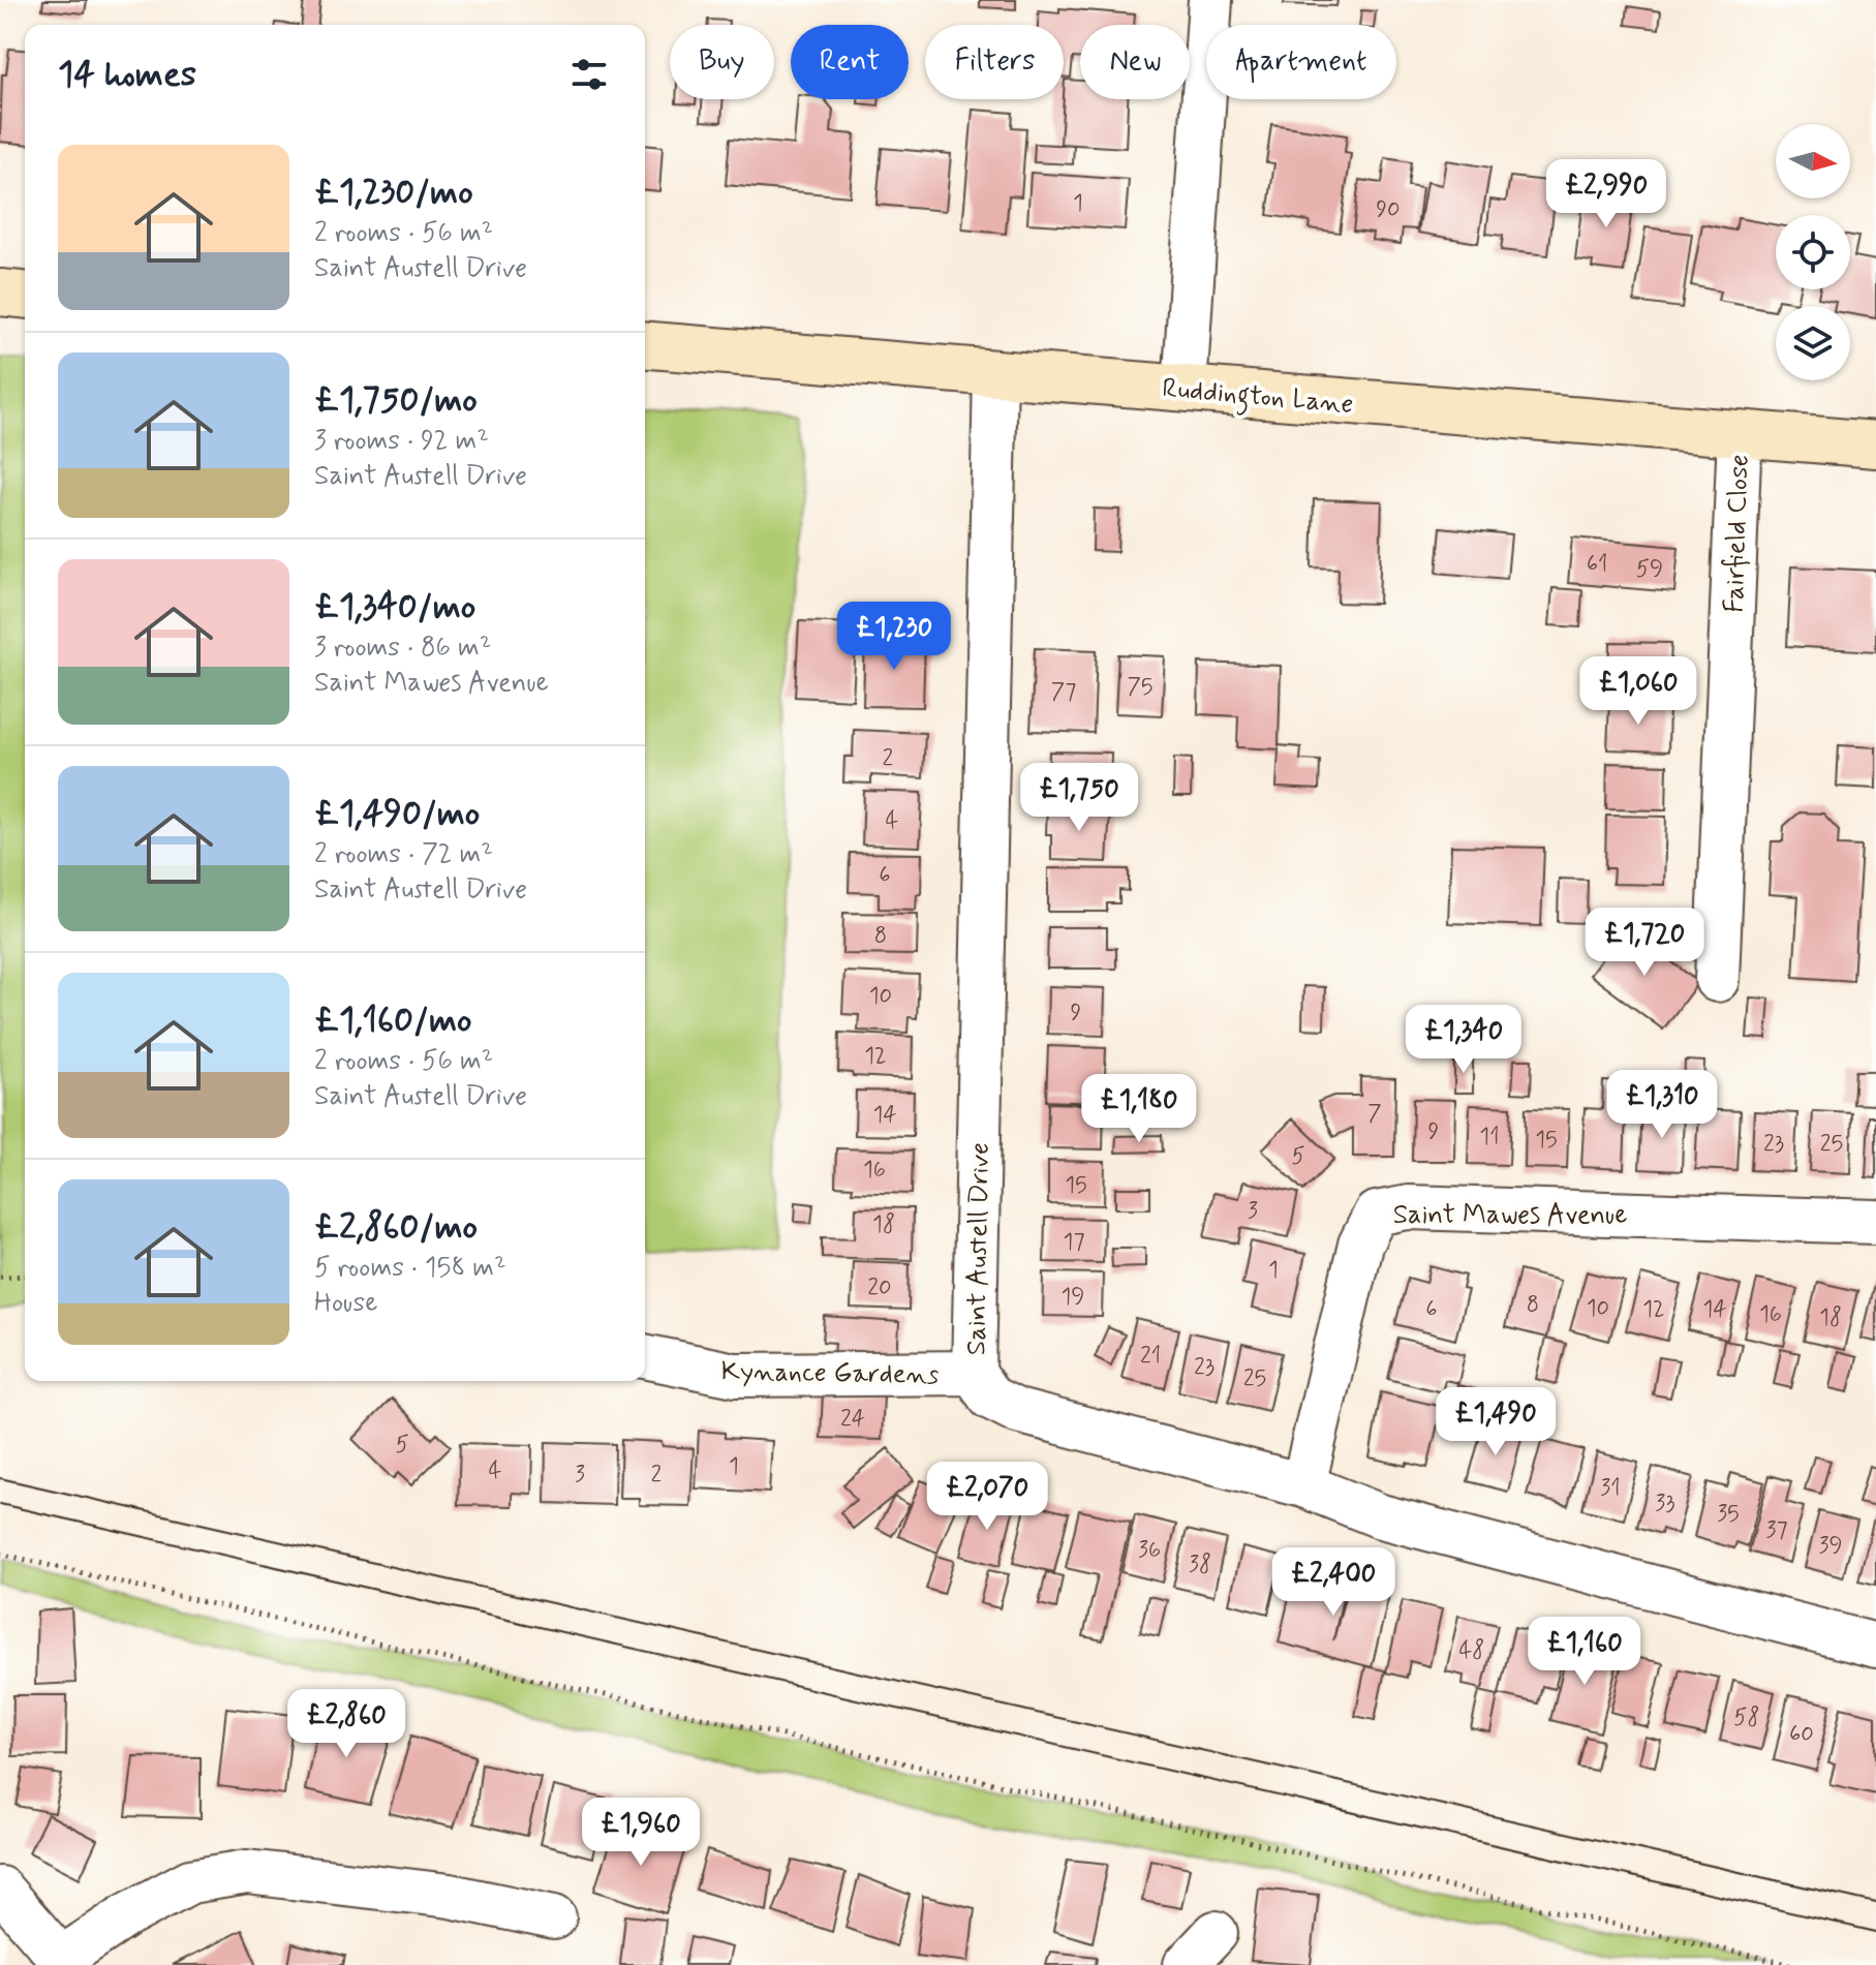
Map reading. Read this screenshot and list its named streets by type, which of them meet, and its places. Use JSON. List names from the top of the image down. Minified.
{"streets":{"main road":["Ruddington Lane"],"street":["Fairfield Close","Saint Mawes Avenue","Saint Austell Drive","Kynance Gardens"]},"crossings":[["Ruddington Lane","Fairfield Close"],["Ruddington Lane","Saint Austell Drive"],["Saint Mawes Avenue","Saint Austell Drive"],["Saint Austell Drive","Kynance Gardens"]],"house_numbers":["1","90","61","59","75","77","2","4","6","8","10","9","12","7","14","9","11","15","23","25","5","16","15","3","18","17","1","20","19","8","10","6","12","14","16","18","21","23","25","24","5","1","4","3","2","31","33","35","37","39","36","38","48","58","60"],"north":"right","page":{"chip":["Buy","Rent","Filters","New","Apartment"],"heading":"14 homes","list":[{"name":"£1,230/mo","note":"2 rooms · 56 m² · Saint Austell Drive"},{"name":"£1,750/mo","note":"3 rooms · 92 m² · Saint Austell Drive"},{"name":"£1,340/mo","note":"3 rooms · 86 m² · Saint Mawes Avenue"},{"name":"£1,490/mo","note":"2 rooms · 72 m² · Saint Austell Drive"},{"name":"£1,160/mo","note":"2 rooms · 56 m² · Saint Austell Drive"},{"name":"£2,860/mo","note":"5 rooms · 158 m² · House"}],"price":["£2,990","£1,230","£1,060","£1,750","£1,720","£1,340","£1,310","£1,180","£1,490","£2,070","£2,400","£1,160","£2,860","£1,960"]}}
